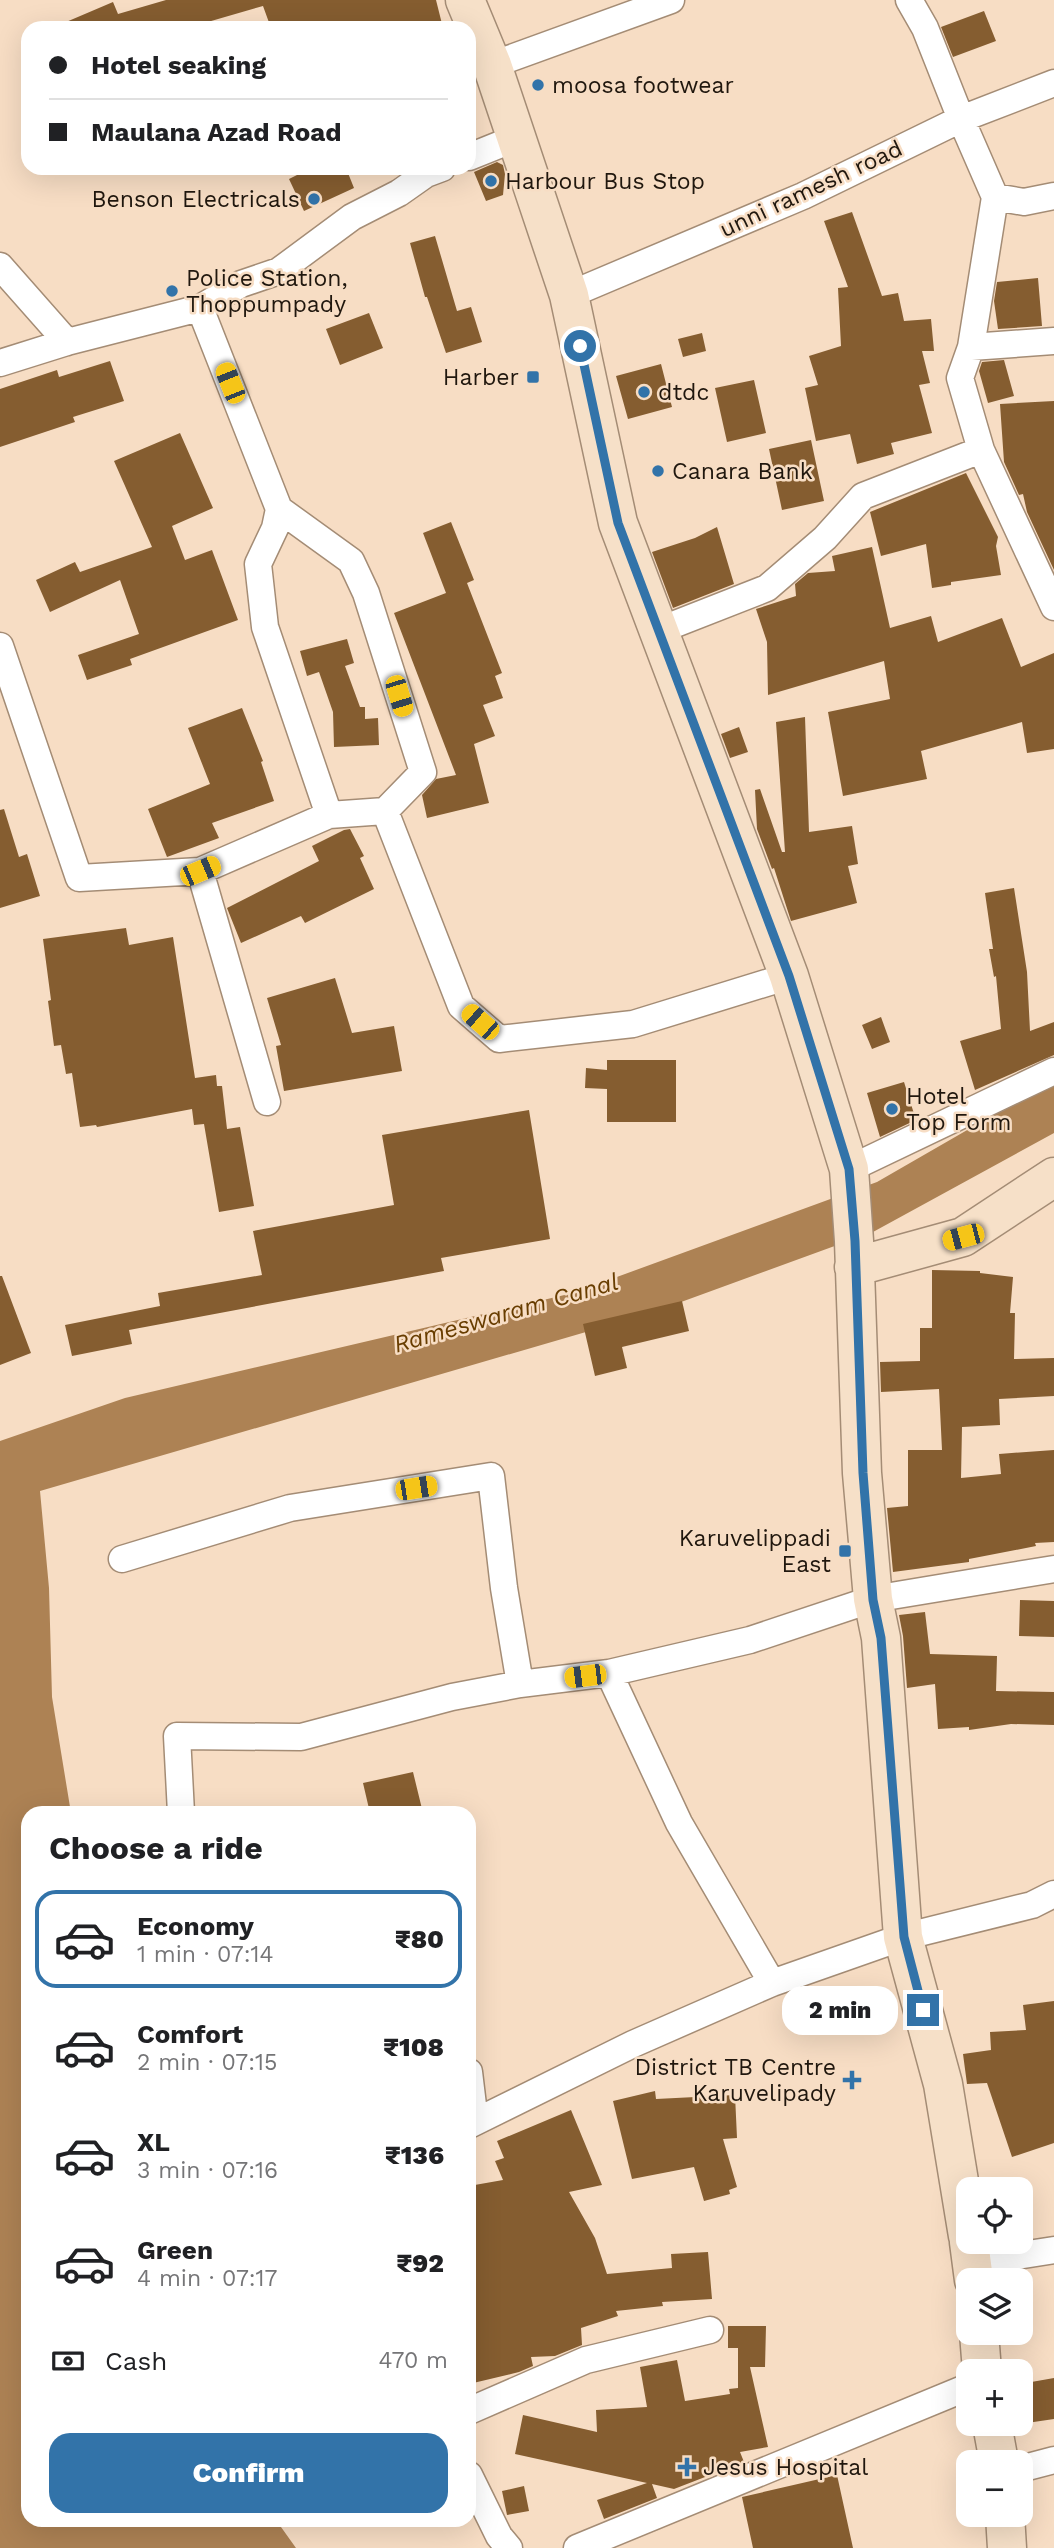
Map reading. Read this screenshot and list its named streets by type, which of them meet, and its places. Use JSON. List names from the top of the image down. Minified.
{"streets":{"street":["unni ramesh road"]},"water":["Rameswaram Canal"],"places":{"other":["moosa footwear","Harbour Bus Stop","Benson Electricals","Police Station, Thoppumpady","dtdc","Canara Bank","Hotel Top Form"],"transit":["Harber","Karuvelippadi East"],"health":["District TB Centre Karuvelipady","Jesus Hospital"]},"page":{"banner":["Hotel seaking","Maulana Azad Road"],"heading":"Choose a ride","list":[{"name":"Economy","note":"1 min · 07:14","value":"₹80"},{"name":"Comfort","note":"2 min · 07:15","value":"₹108"},{"name":"XL","note":"3 min · 07:16","value":"₹136"},{"name":"Green","note":"4 min · 07:17","value":"₹92"}],"bubble":"2 min","map_buttons":["+","−"],"pay":["Cash","470 m"],"buttons":"Confirm"}}
